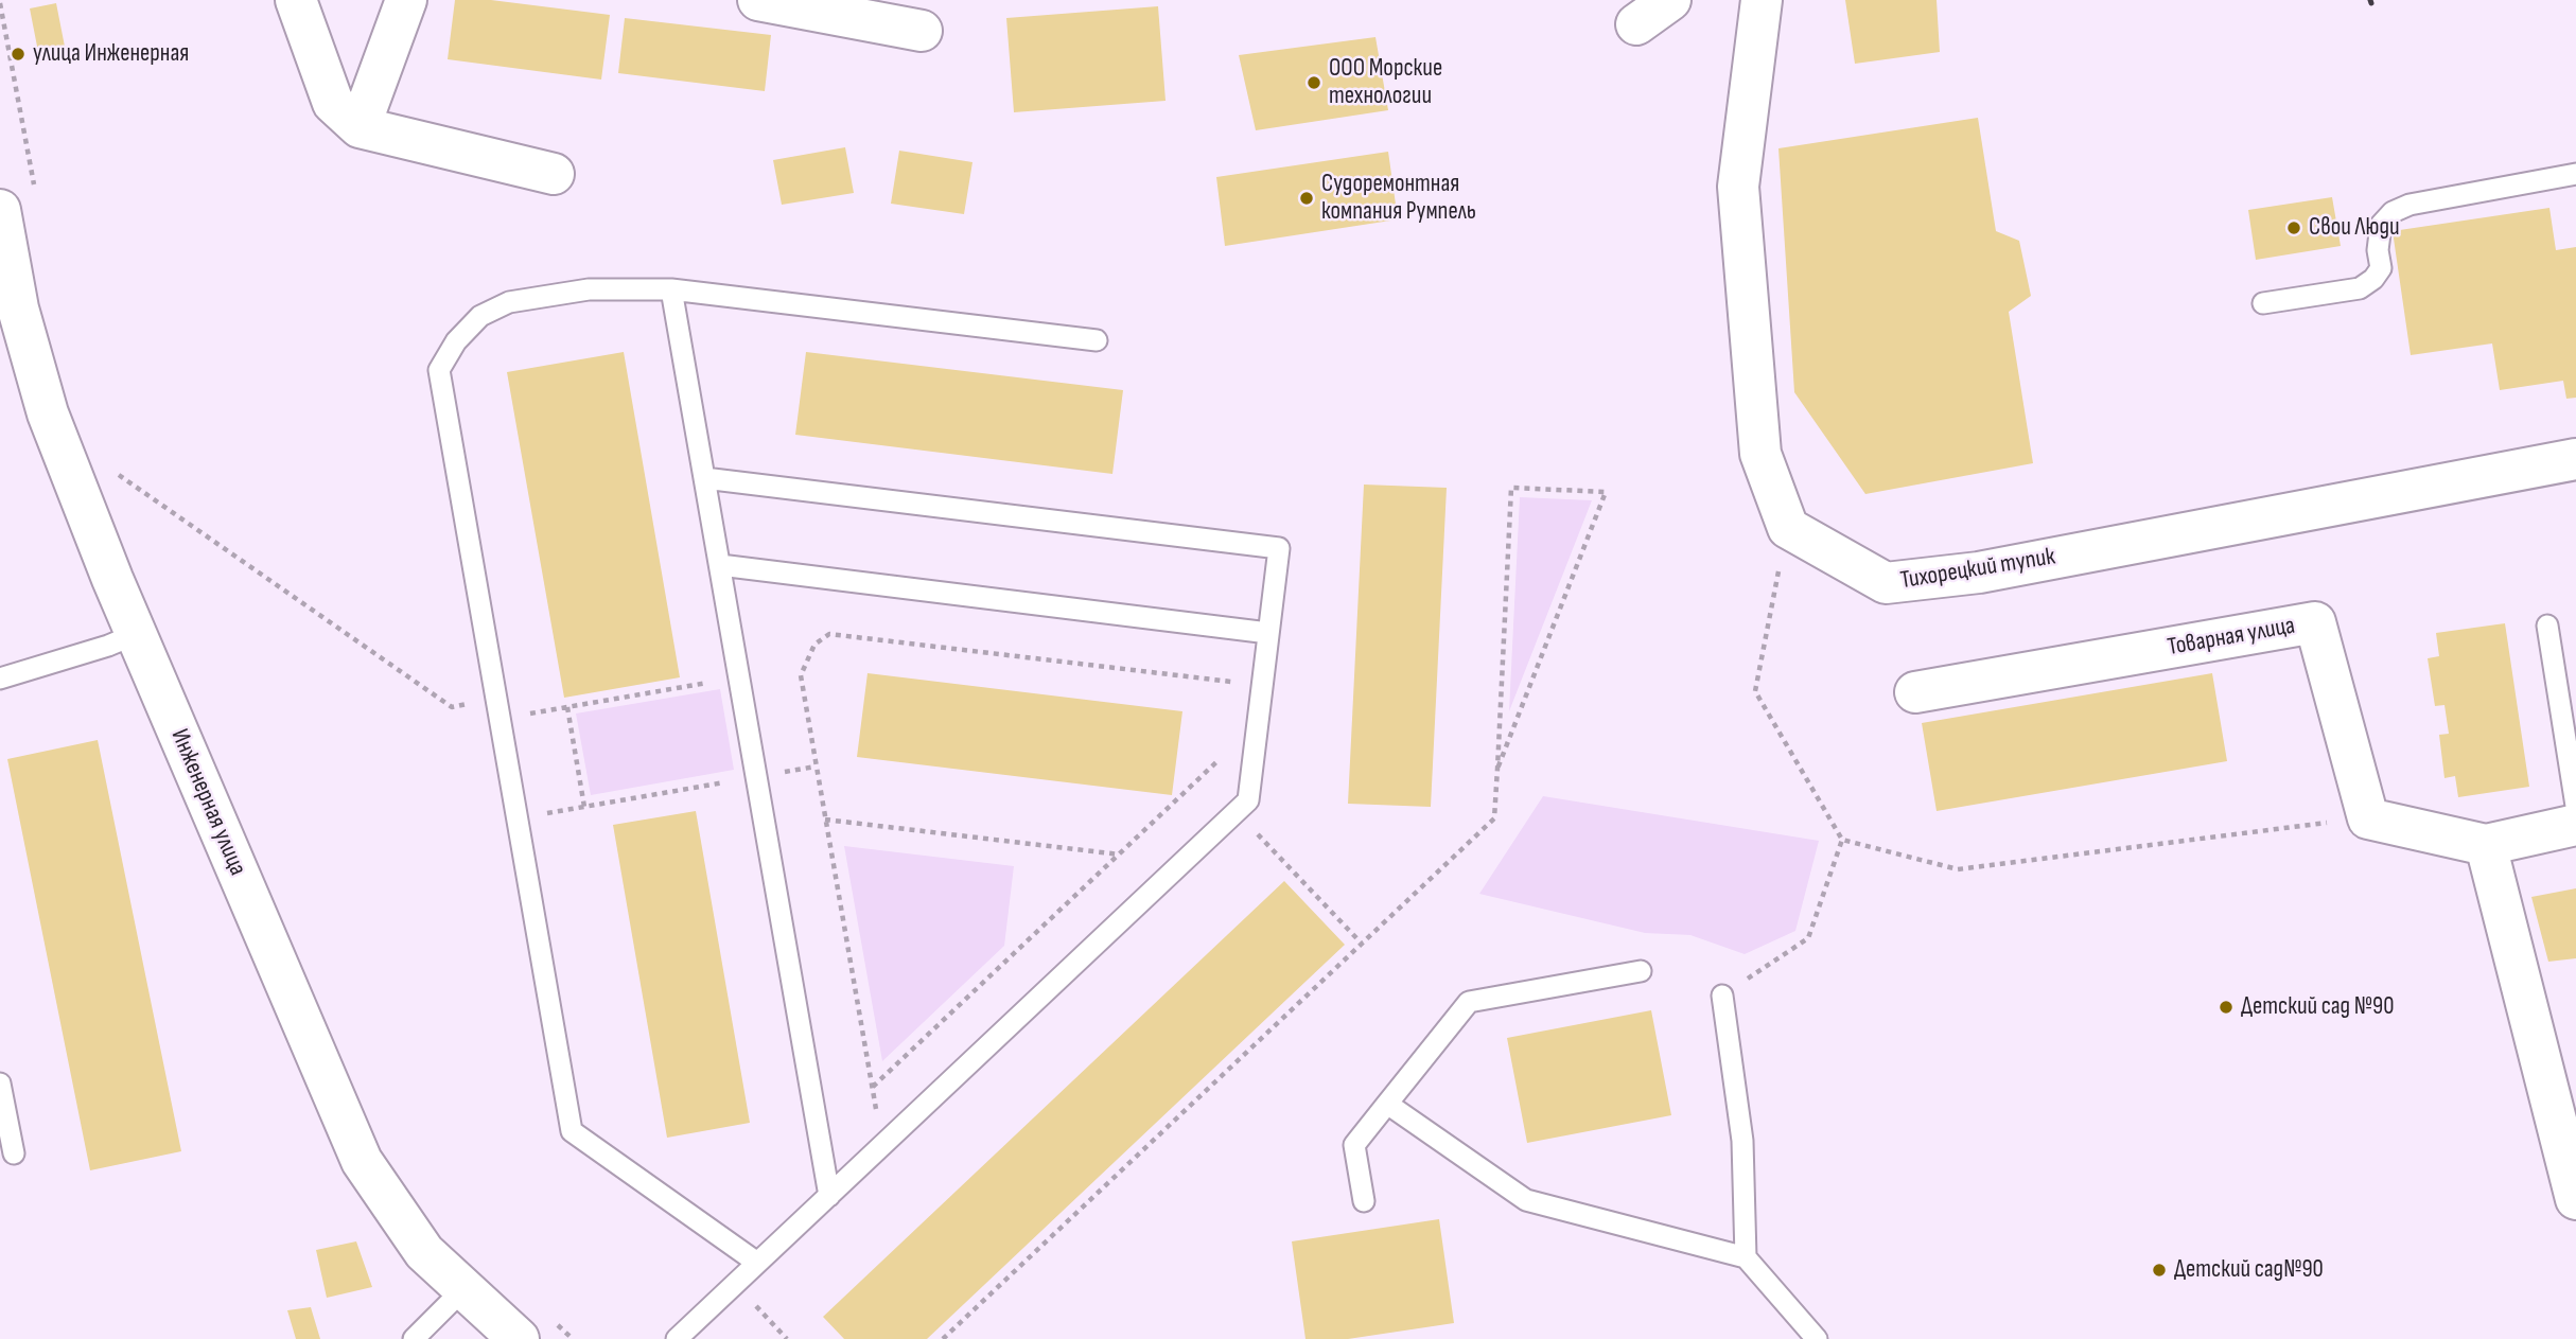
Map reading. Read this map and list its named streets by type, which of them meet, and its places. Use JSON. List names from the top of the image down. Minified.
{"streets":{"street":["Тихорецкий тупик","Товарная улица","Инженерная улица"]},"places":["улица Инженерная","ООО Морские технологии","Судоремонтная компания Румпель","Свои Люди","Детский сад №90","Детский сад№90"]}
